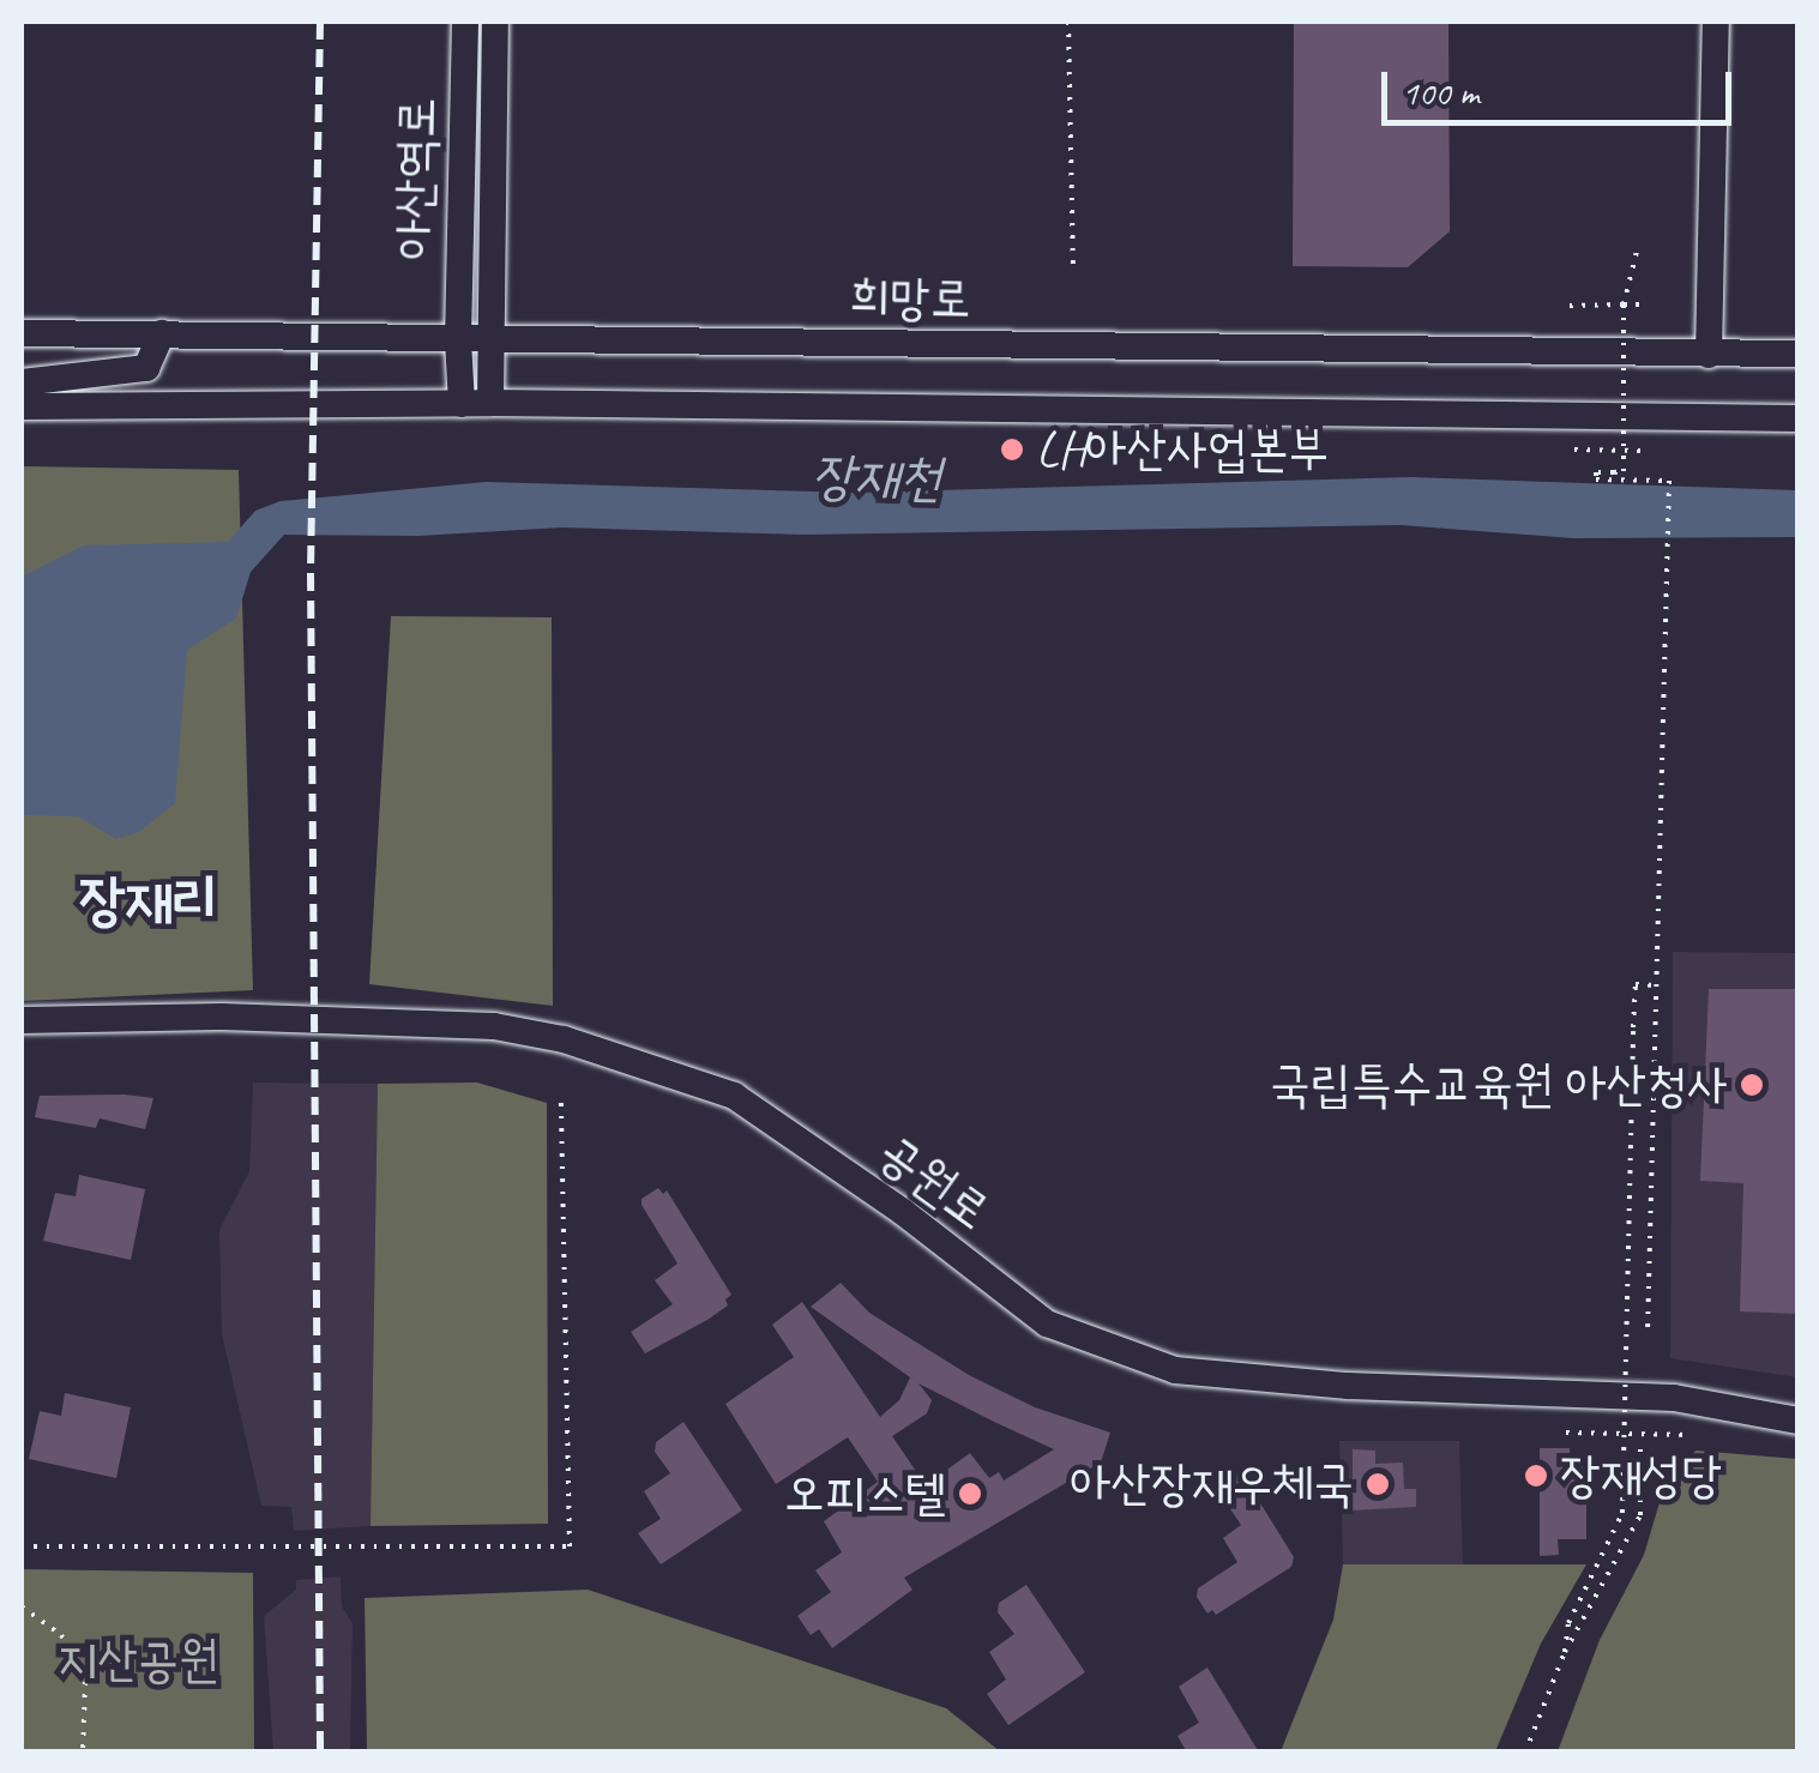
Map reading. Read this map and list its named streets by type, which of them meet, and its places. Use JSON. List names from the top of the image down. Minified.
{"streets":{"main road":["아산역로","희망로","공원로"]},"crossings":[["아산역로","희망로"]],"districts":["장재리"],"water":["장재천"],"parks":["지산공원"],"places":["LH아산사업본부","국립특수교육원 아산청사","장재성당","아산장재우체국","오피스텔"],"scale_bar":"100 m"}
